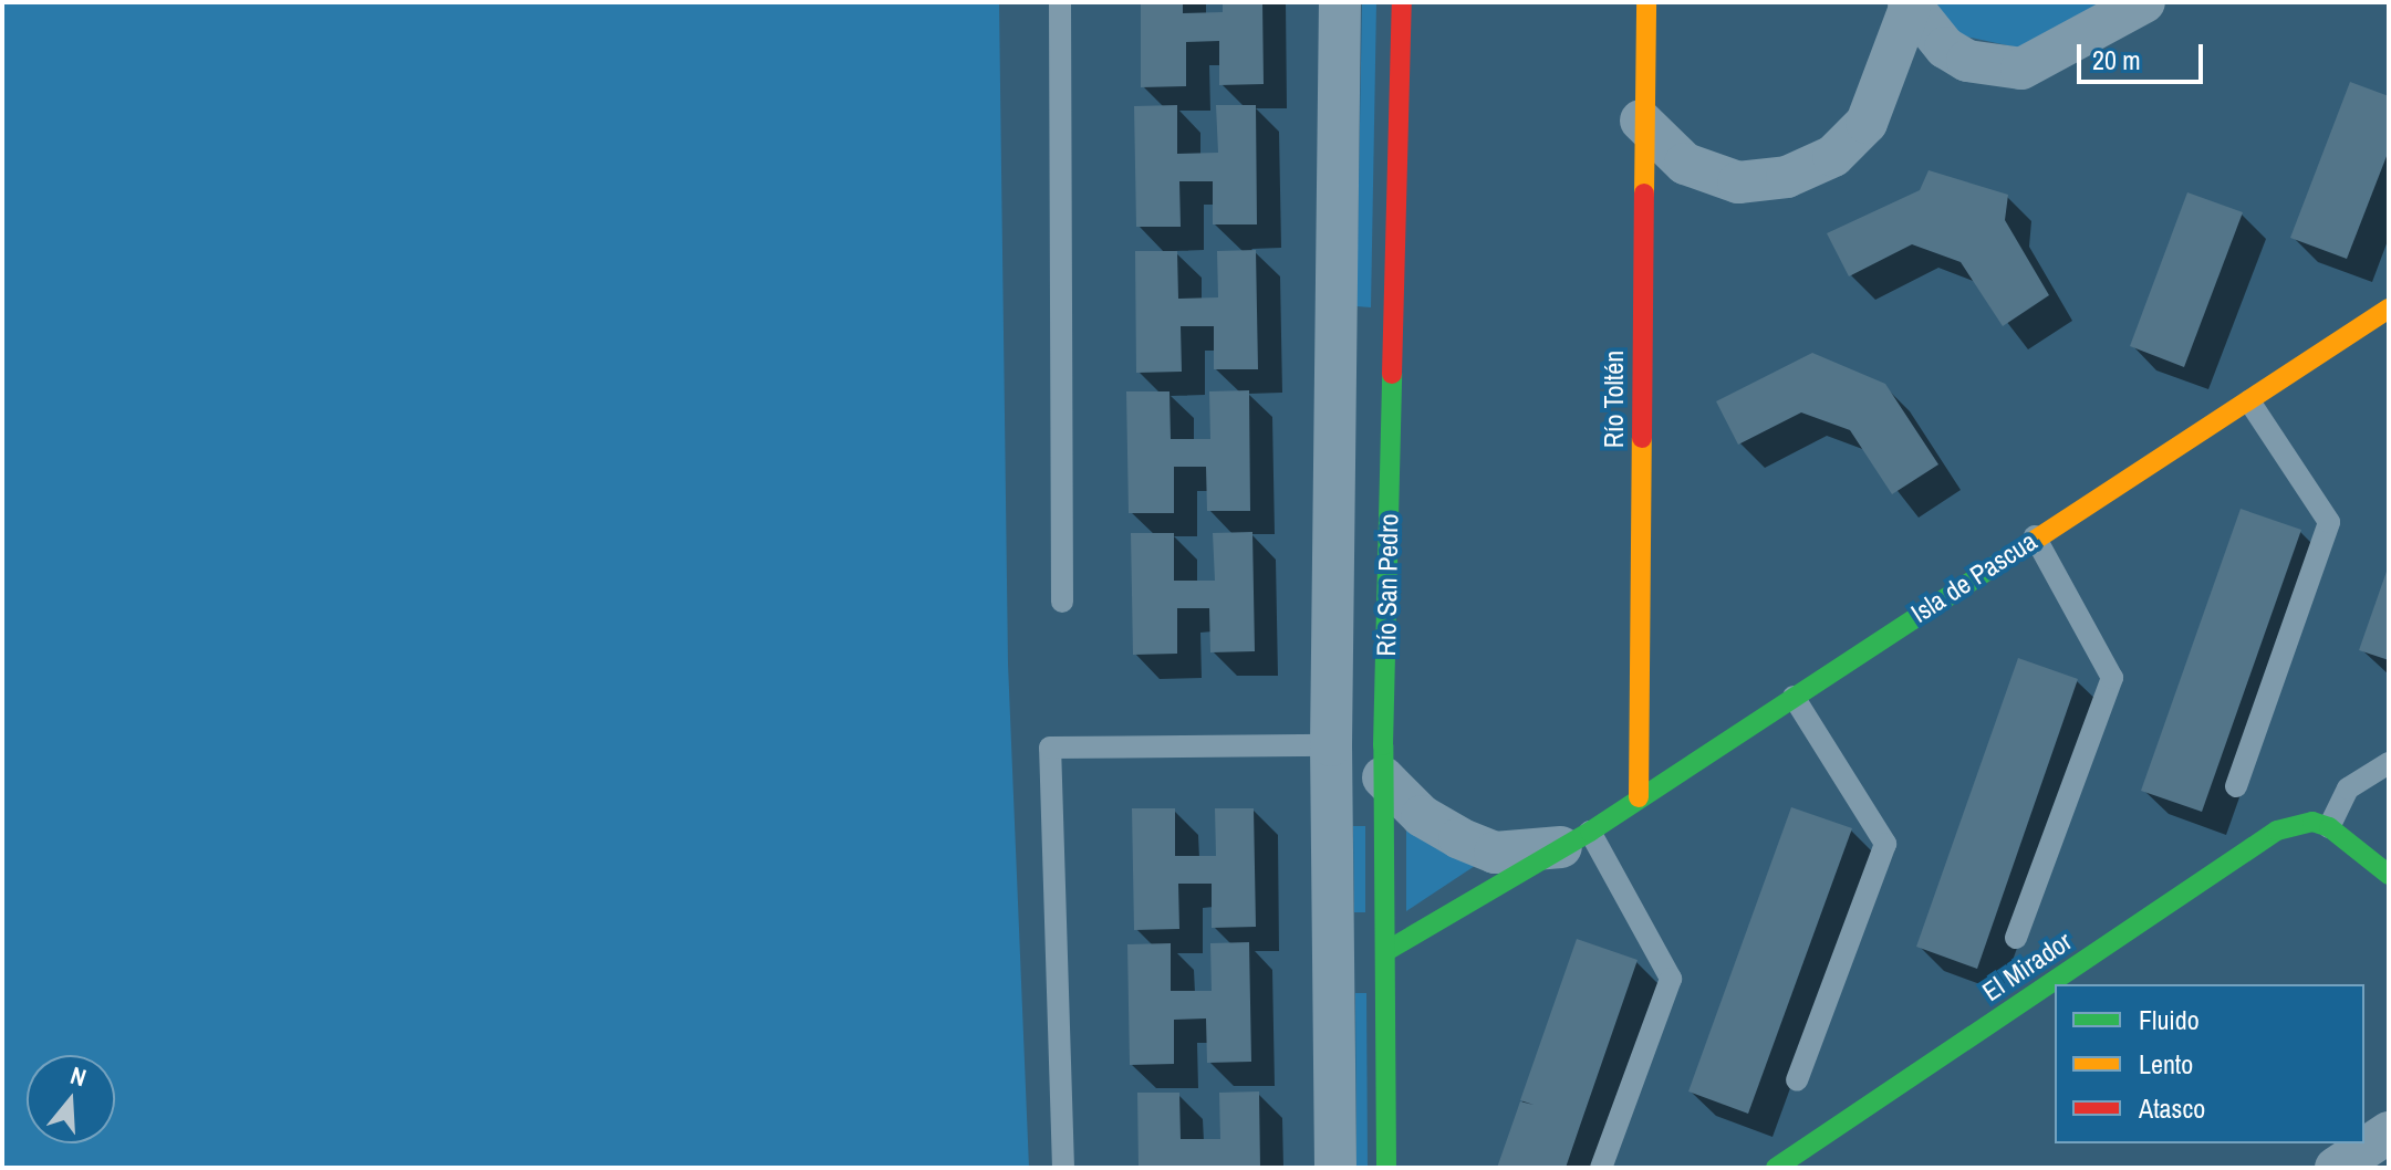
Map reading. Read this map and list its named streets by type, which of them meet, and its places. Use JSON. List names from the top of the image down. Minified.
{"streets":{"street":["Río Toltén","Isla de Pascua","Río San Pedro","El Mirador"]},"crossings":[["Río Toltén","Isla de Pascua"],["Isla de Pascua","Río San Pedro"]],"legend":["Fluido","Lento","Atasco"],"scale_bar":"20 m","north":"top"}
